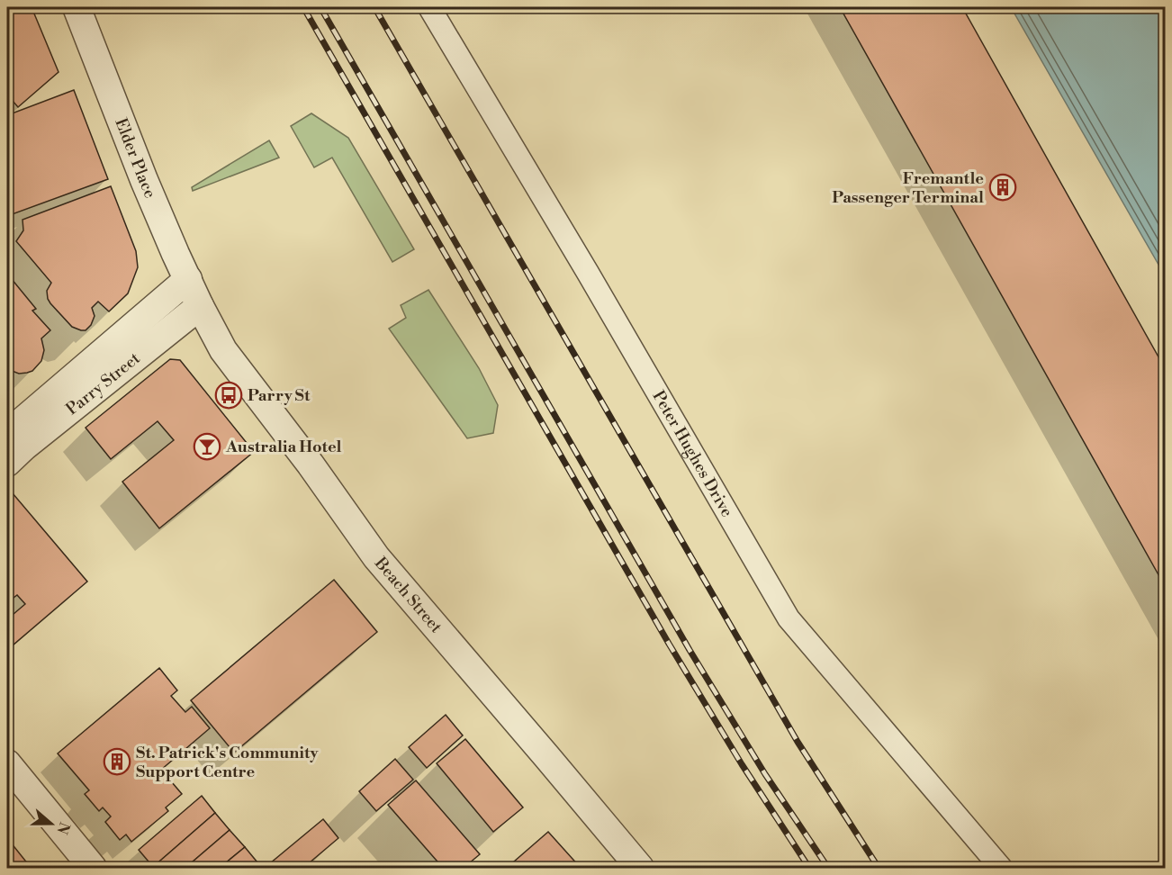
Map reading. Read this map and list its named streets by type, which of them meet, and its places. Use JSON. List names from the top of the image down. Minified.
{"streets":{"street":["Elder Place","Parry Street","Peter Hughes Drive","Beach Street"]},"crossings":[["Elder Place","Parry Street"],["Elder Place","Beach Street"],["Parry Street","Beach Street"]],"places":{"building":["Fremantle Passenger Terminal","St. Patrick's Community Support Centre"],"bus stop":["Parry St"],"bar":["Australia Hotel"]},"north":"right"}
